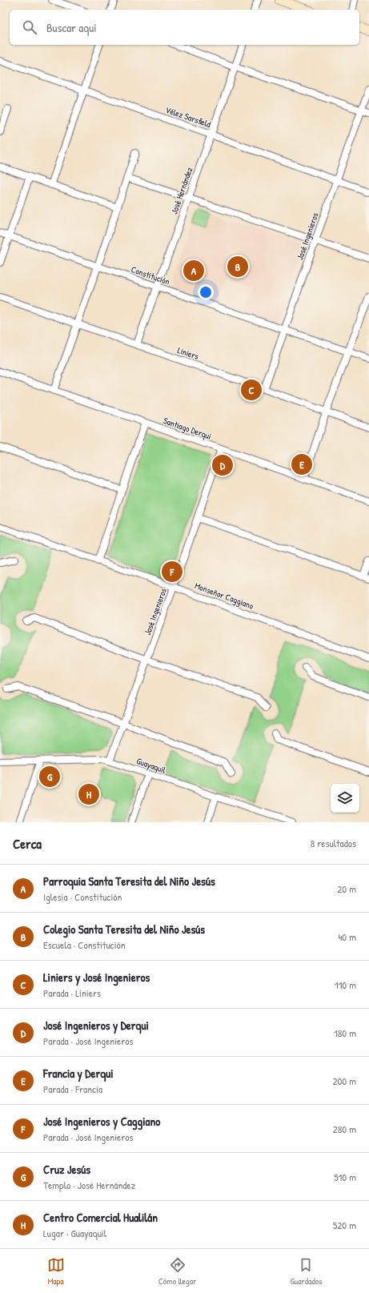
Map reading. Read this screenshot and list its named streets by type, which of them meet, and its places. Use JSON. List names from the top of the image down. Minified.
{"streets":{"street":["Vélez Sarsfield","José Hernández","José Ingenieros","Constitución","Liniers","Santiago Derqui","Monseñor Caggiano","Guayaquil"]},"crossings":[["Vélez Sarsfield","José Hernández"],["Vélez Sarsfield","José Ingenieros"],["José Hernández","Constitución"],["José Hernández","Liniers"],["José Ingenieros","Constitución"],["José Ingenieros","Liniers"],["José Ingenieros","Santiago Derqui"],["José Ingenieros","Monseñor Caggiano"],["José Ingenieros","Guayaquil"]],"page":{"search":"Buscar aquí","pins":["B","A","C","E","D","F","G","H"],"heading":["Cerca","8 resultados"],"list":[{"mark":"A","name":"Parroquia Santa Teresita del Niño Jesús","note":"Iglesia · Constitución","value":"20 m"},{"mark":"B","name":"Colegio Santa Teresita del Niño Jesús","note":"Escuela · Constitución","value":"40 m"},{"mark":"C","name":"Liniers y José Ingenieros","note":"Parada · Liniers","value":"110 m"},{"mark":"D","name":"José Ingenieros y Derqui","note":"Parada · José Ingenieros","value":"180 m"},{"mark":"E","name":"Francia y Derqui","note":"Parada · Francia","value":"200 m"},{"mark":"F","name":"José Ingenieros y Caggiano","note":"Parada · José Ingenieros","value":"280 m"},{"mark":"G","name":"Cruz Jesús","note":"Templo · José Hernández","value":"510 m"},{"mark":"H","name":"Centro Comercial Hualilán","note":"Lugar · Guayaquil","value":"520 m"}],"nav":["Mapa","Cómo llegar","Guardados"]}}
